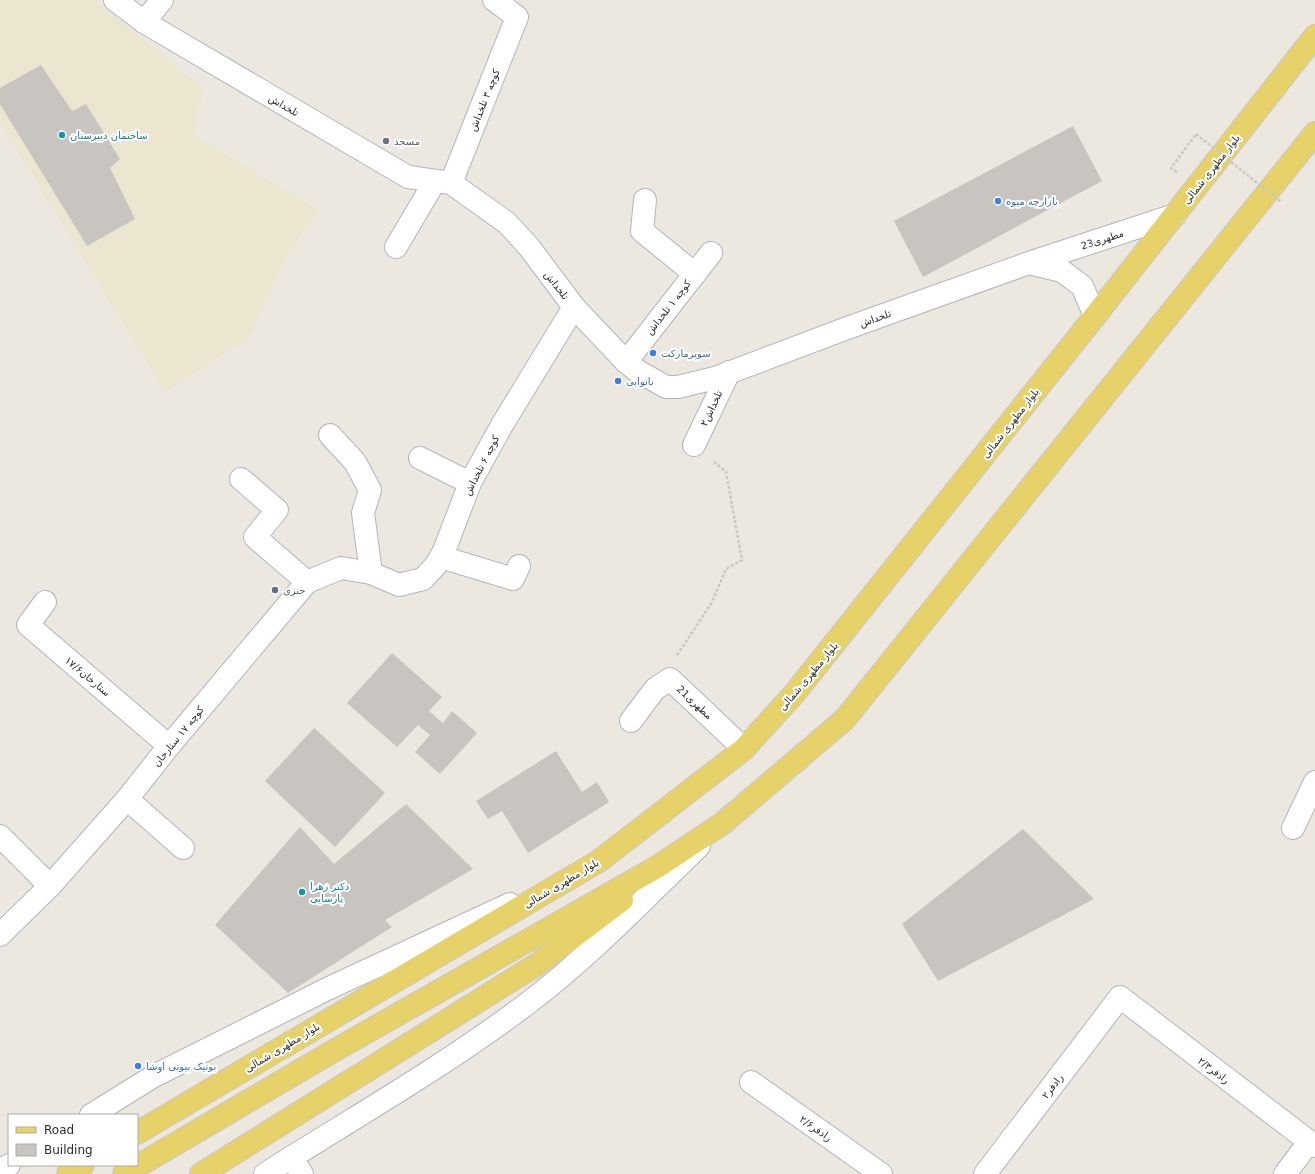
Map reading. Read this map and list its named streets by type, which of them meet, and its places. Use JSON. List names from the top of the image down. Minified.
{"streets":{"main road":["بلوار مطهرى شمالى"],"street":["کوچه ۳ تلخداش","تلخداش","23مطهرى","کوچه ۱ تلخداش","۲تلخداش","کوچه ۶ تلخداش","ستارخان۱۷/۶","21مطهرى","کوچه ۱۷ ستارخان","رادفر۲/۳","رادفر۲","رادفر۲/۶"]},"crossings":[["کوچه ۳ تلخداش","تلخداش"],["تلخداش","23مطهرى"],["تلخداش","کوچه ۱ تلخداش"],["تلخداش","۲تلخداش"],["تلخداش","کوچه ۶ تلخداش"],["بلوار مطهرى شمالى","23مطهرى"],["بلوار مطهرى شمالى","21مطهرى"],["کوچه ۶ تلخداش","کوچه ۱۷ ستارخان"],["ستارخان۱۷/۶","کوچه ۱۷ ستارخان"],["رادفر۲/۳","رادفر۲"]],"places":["ساختمان دبیرستان","مسجد","بازارچه میوه","سوپرمارکت","نانوایی","جنزی","دکتر زهرا پارسایی","بوتیک بیوتی اوشا"],"legend":["Road","Building"]}
